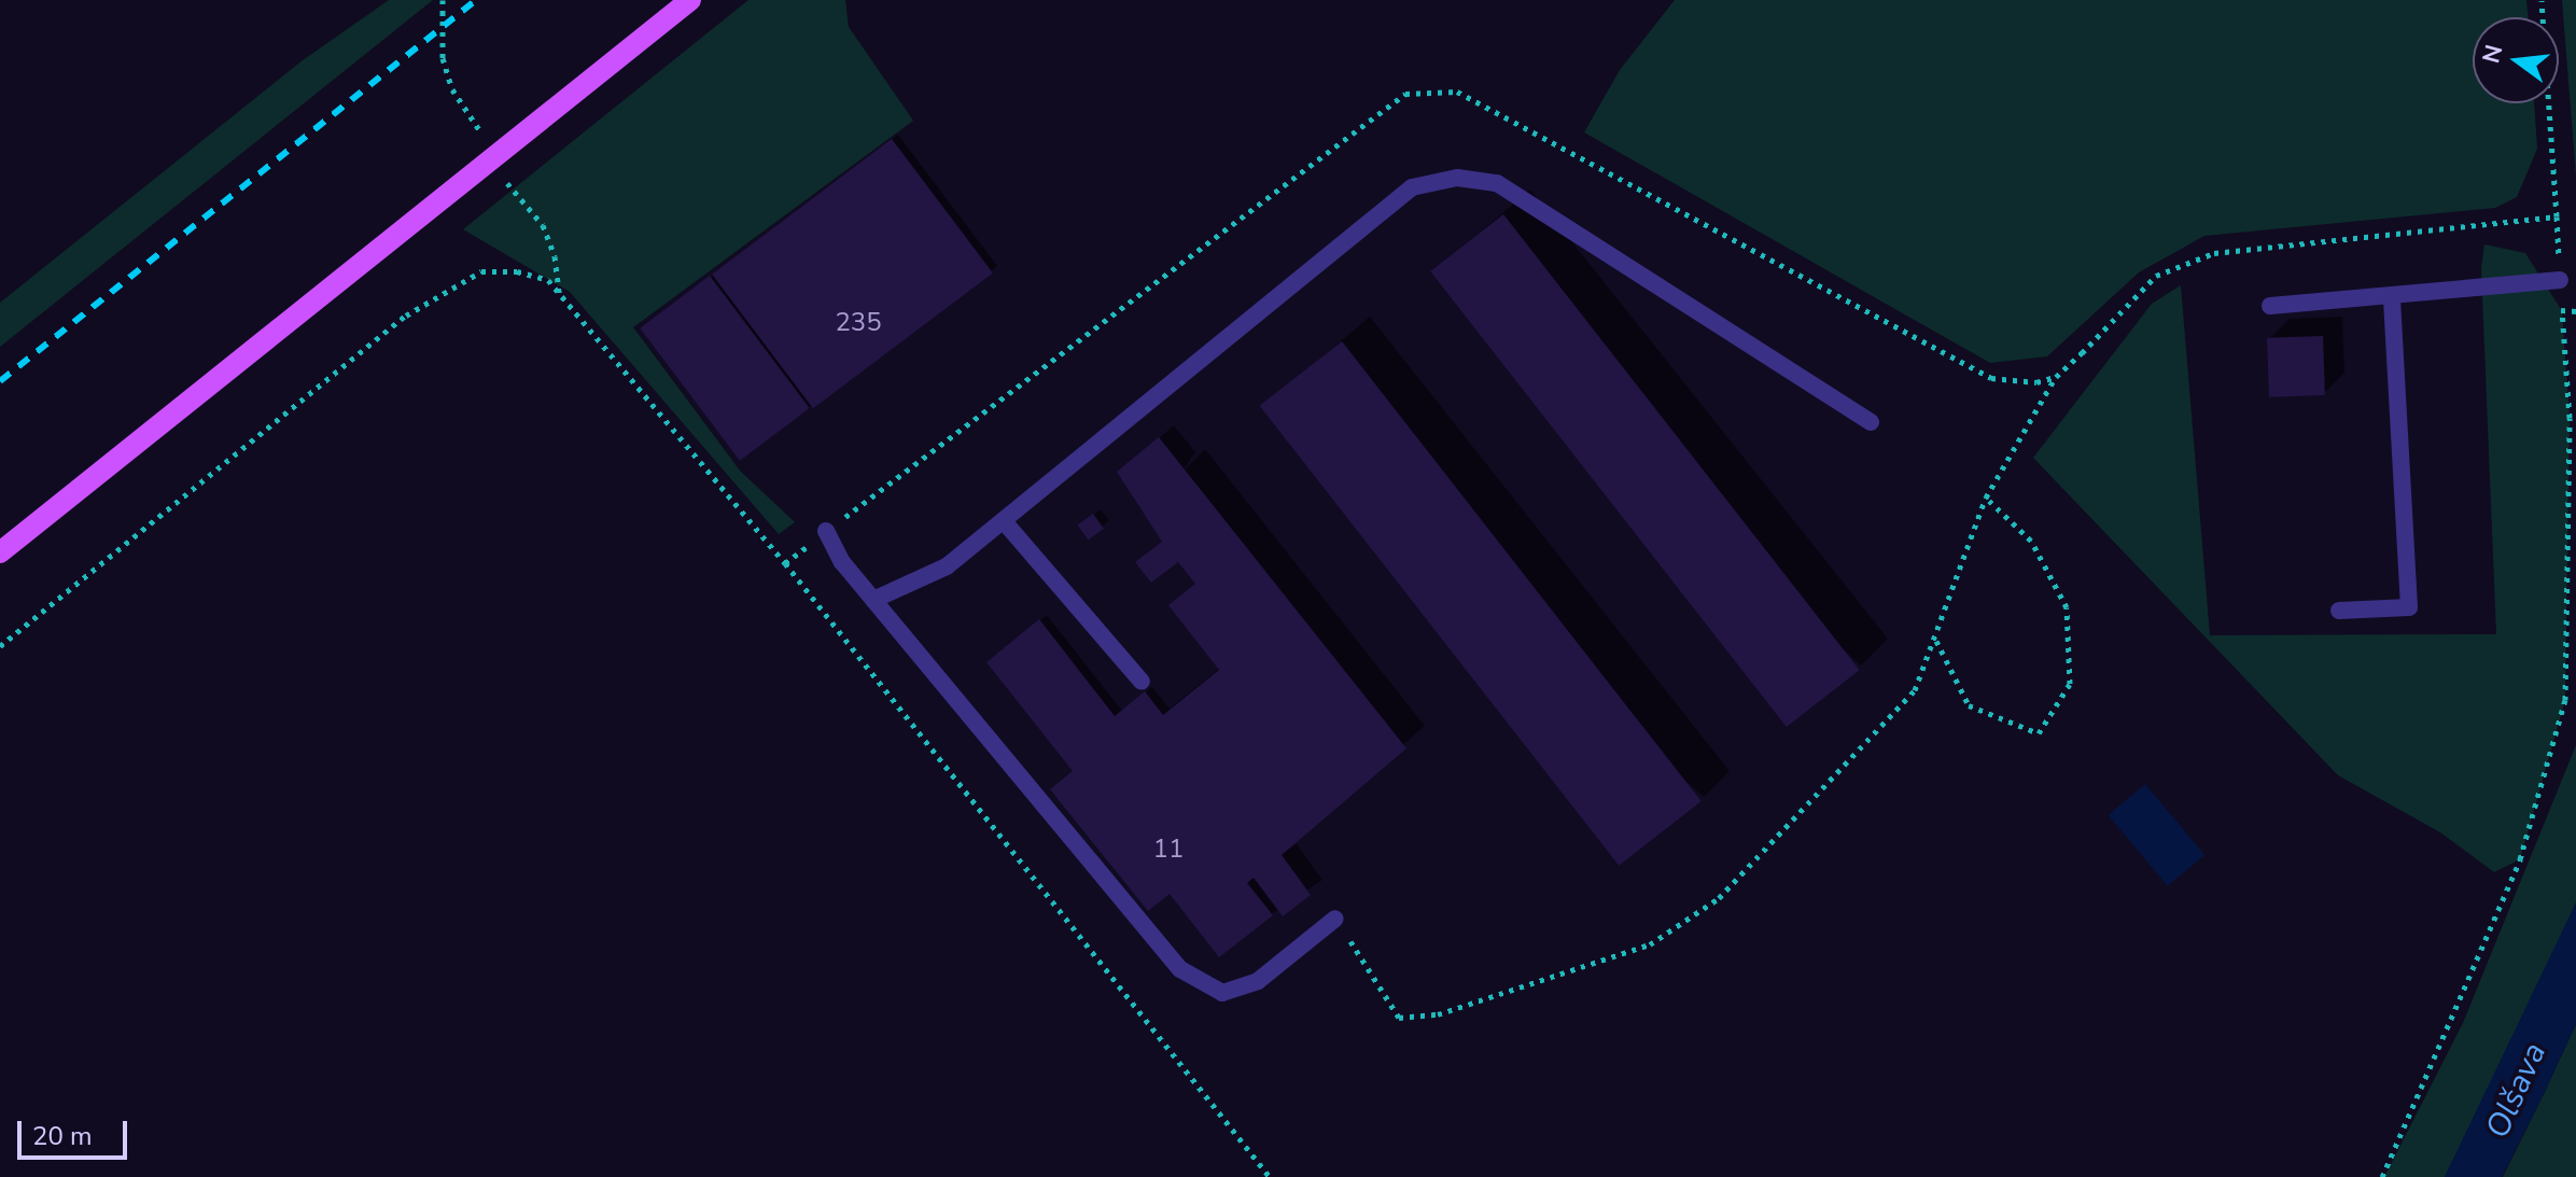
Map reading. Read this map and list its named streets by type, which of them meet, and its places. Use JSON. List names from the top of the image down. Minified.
{"water":["Olšava"],"house_numbers":["235","11"],"scale_bar":"20 m","north":"left"}
